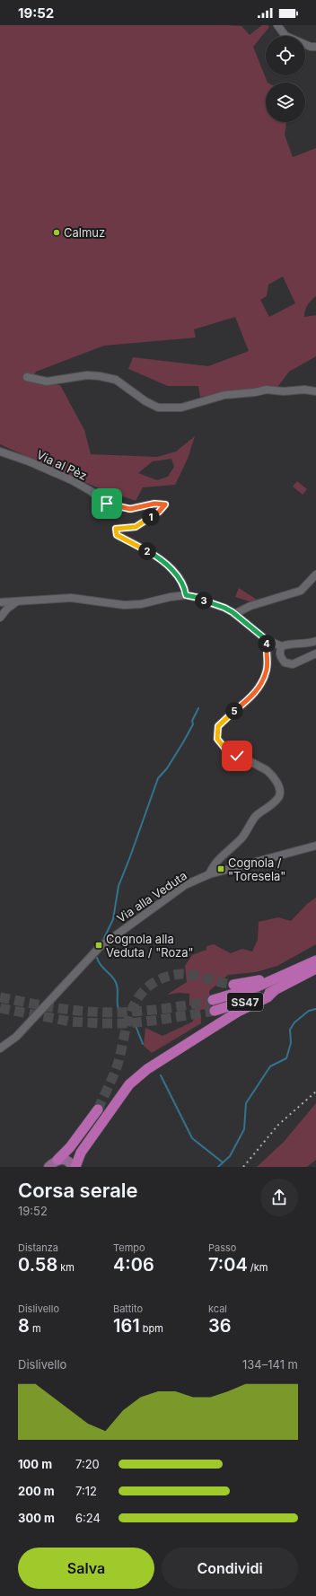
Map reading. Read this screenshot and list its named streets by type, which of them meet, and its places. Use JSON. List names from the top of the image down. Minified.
{"streets":{"highway":["SS47"],"street":["Via al Pèz","Via alla Veduta"]},"places":{"other":["Calmuz"],"transit":["Cognola / \"Toresela\"","Cognola alla Veduta / \"Roza\""]},"page":{"status":"19:52","pins":["1","2","3","4","5"],"heading":["Corsa serale","19:52"],"stats":[["Distanza","0.58 km"],["Tempo","4:06"],["Passo","7:04 /km"],["Dislivello","8 m"],["Battito","161 bpm"],["kcal","36"]],"chart":["Dislivello","134–141 m"],"list":[{"name":"100 m","note":"7:20"},{"name":"200 m","note":"7:12"},{"name":"300 m","note":"6:24"}],"buttons":["Salva","Condividi"]}}
